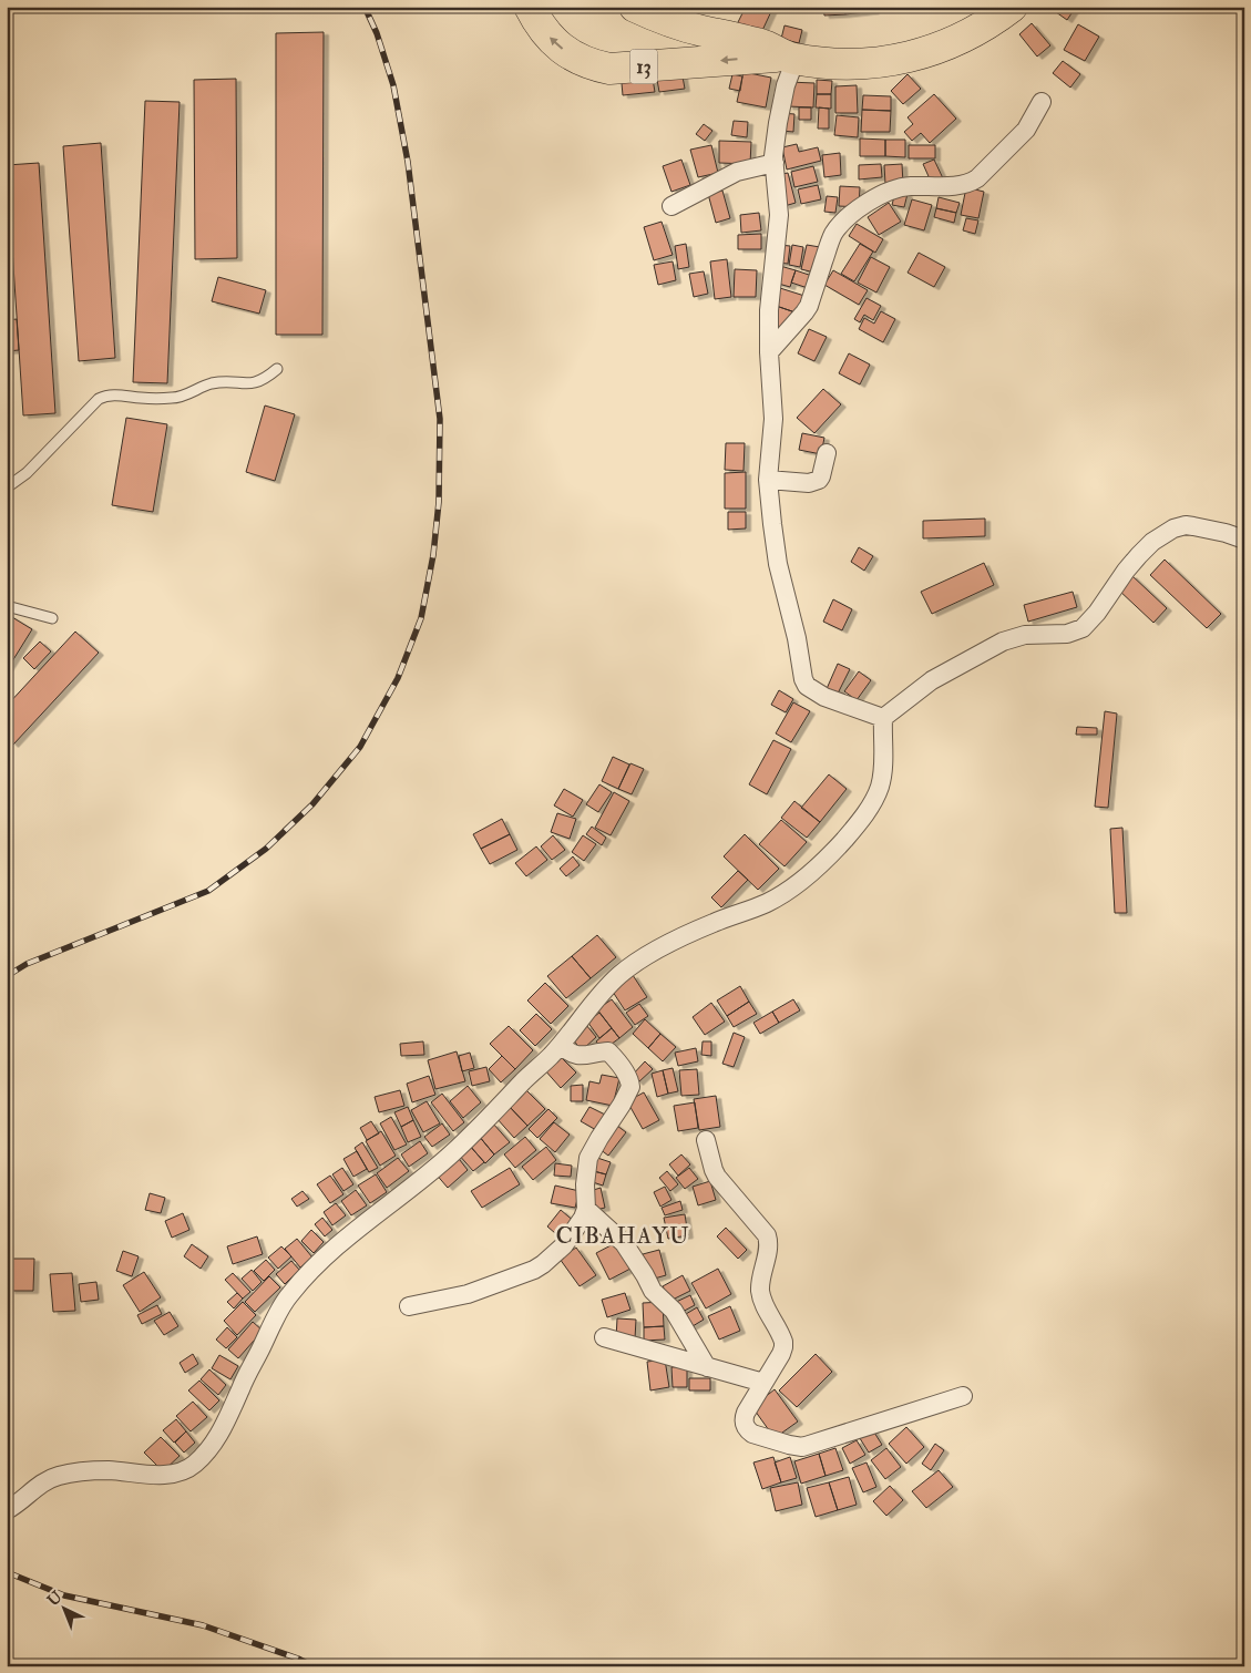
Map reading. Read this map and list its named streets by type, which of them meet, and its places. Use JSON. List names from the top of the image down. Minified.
{"streets":{"highway":["13"]},"districts":["CIBAHAYU"],"north":"top left"}
